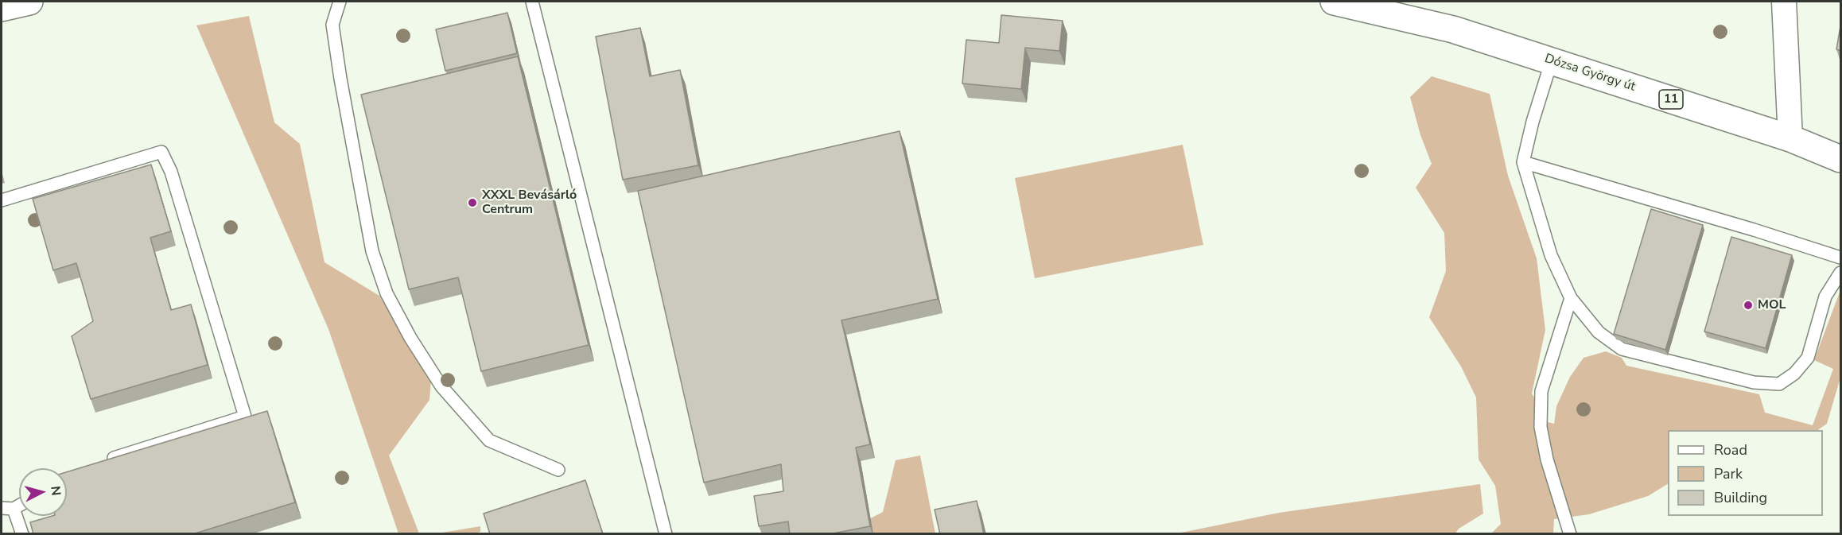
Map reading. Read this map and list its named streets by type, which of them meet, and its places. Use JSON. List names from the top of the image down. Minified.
{"streets":{"main road":["Dózsa György út","11"]},"places":["XXXL Bevásárló Centrum","MOL"],"legend":["Road","Park","Building"],"north":"right"}
